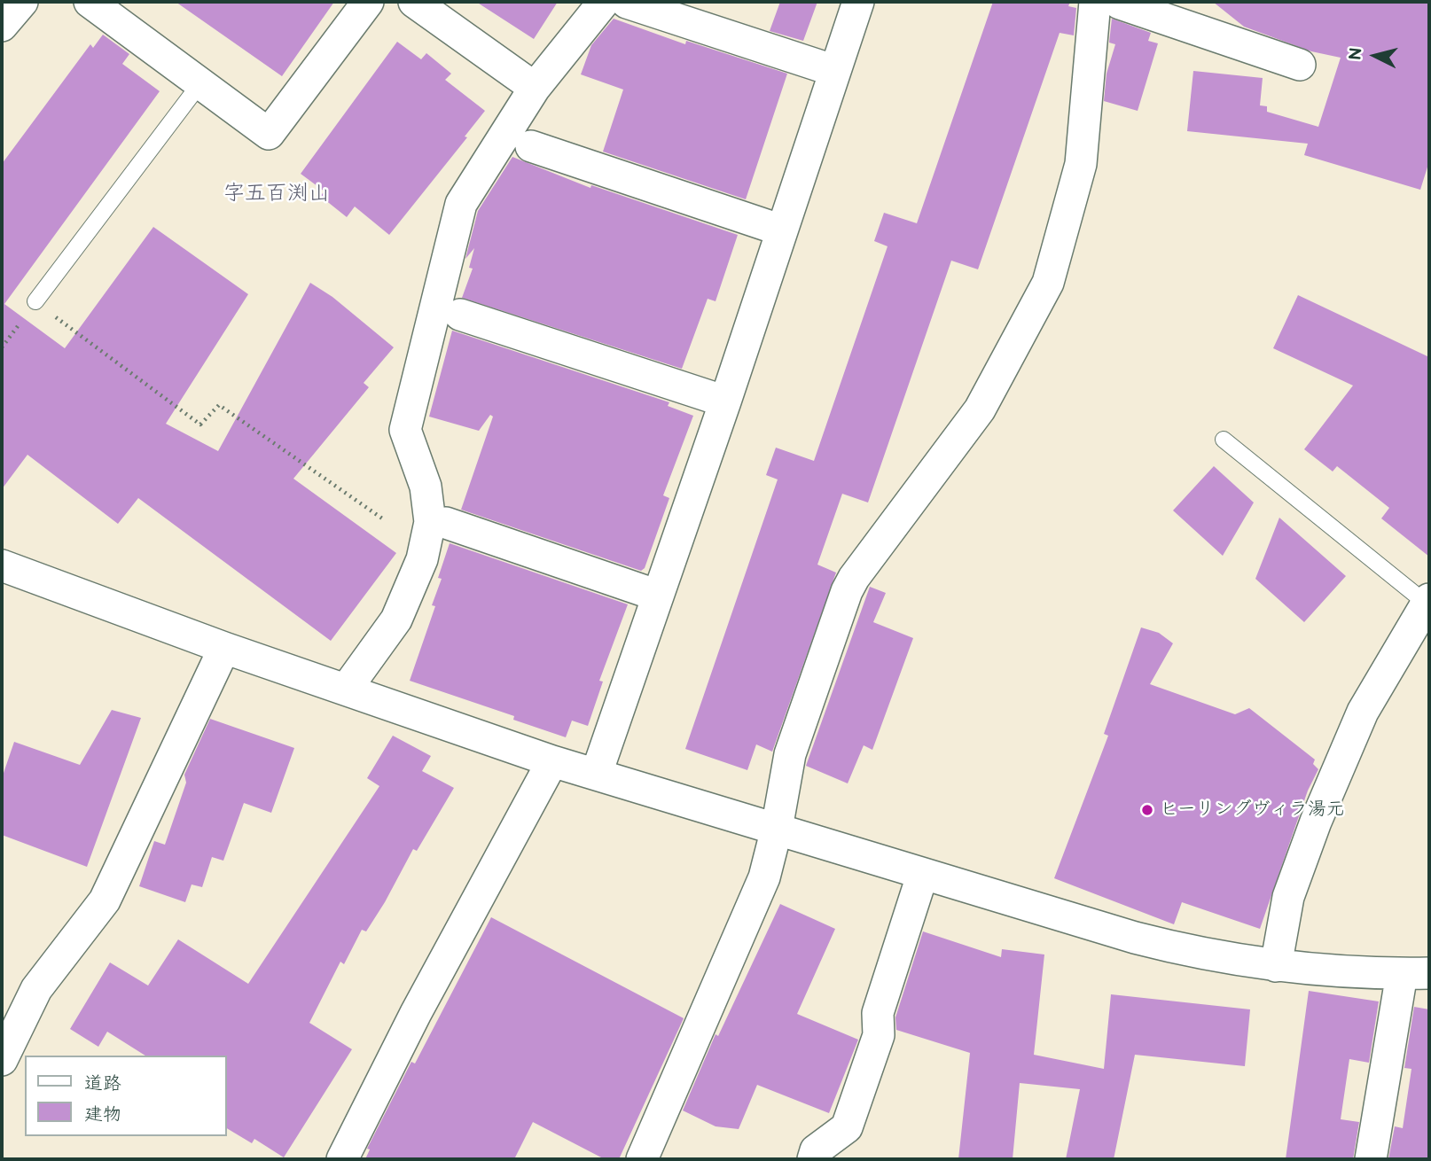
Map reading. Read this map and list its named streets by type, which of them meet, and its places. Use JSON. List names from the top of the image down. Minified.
{"districts":["字五百渕山"],"places":["ヒーリングヴィラ湯元"],"legend":["道路","建物"],"north":"left"}
